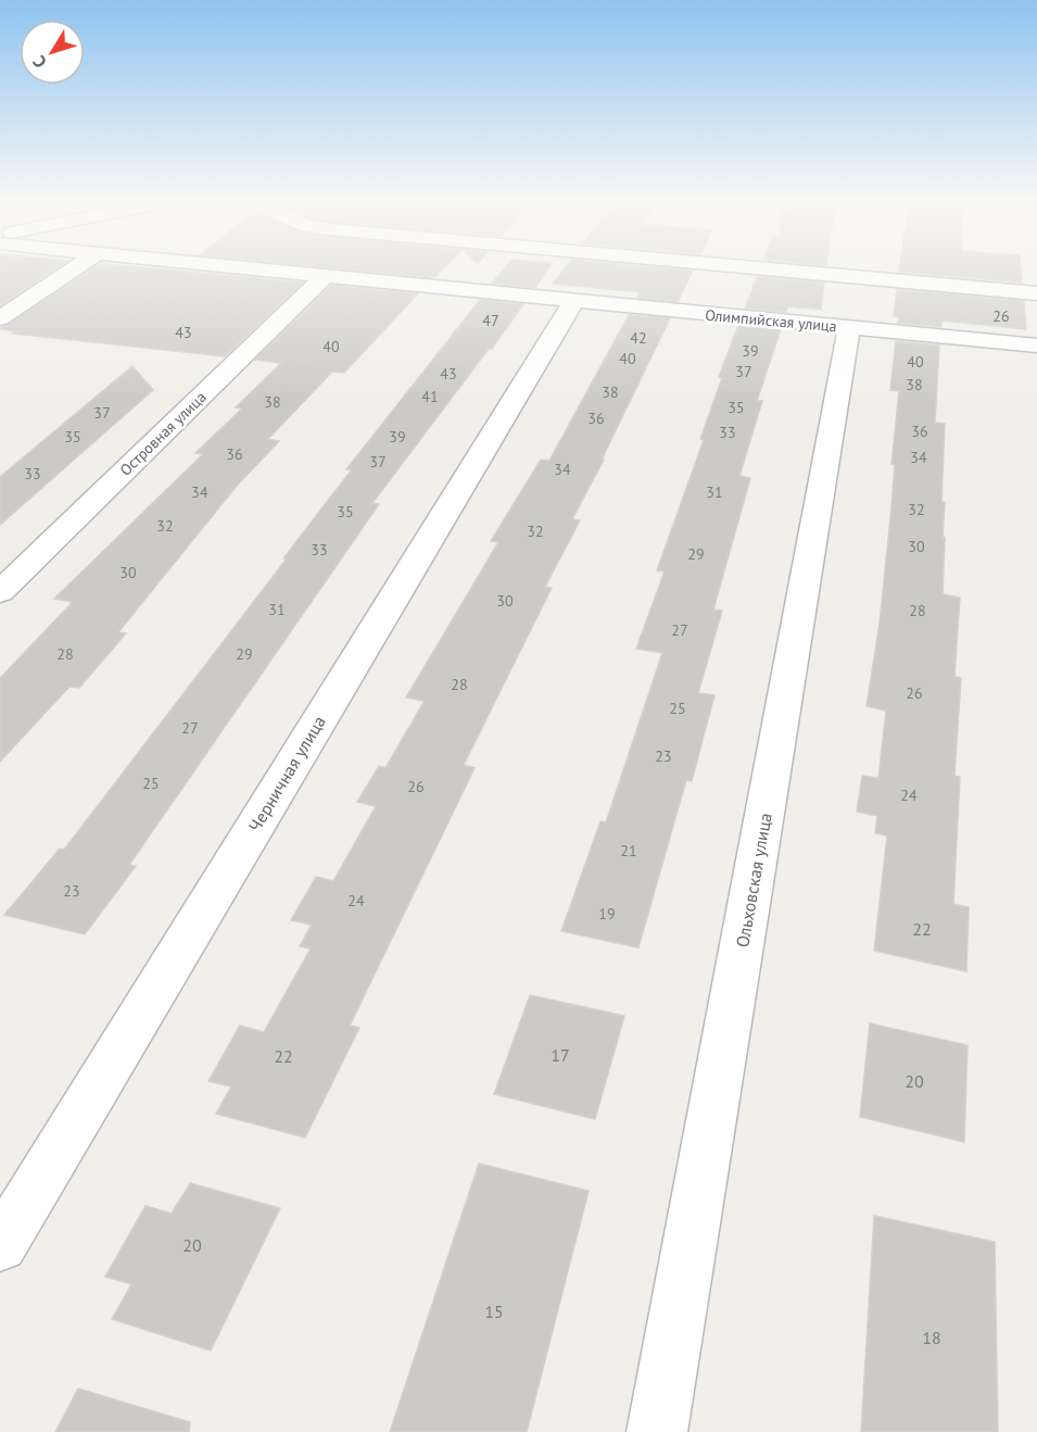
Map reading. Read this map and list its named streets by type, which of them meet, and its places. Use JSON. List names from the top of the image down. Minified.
{"streets":{"street":["Олимпийская улица","Островная улица","Черничная улица","Ольховская улица"]},"crossings":[["Олимпийская улица","Островная улица"],["Олимпийская улица","Черничная улица"],["Олимпийская улица","Ольховская улица"]],"house_numbers":["26","47","43","42","40","39","40","40","37","43","38","38","41","38","35","37","36","36","33","35","39","36","34","37","34","33","34","31","32","35","32","32","30","33","29","30","30","31","28","27","28","29","28","26","25","27","23","25","26","24","21","23","24","19","22","17","22","20","20","15","18"],"north":"bottom left"}
